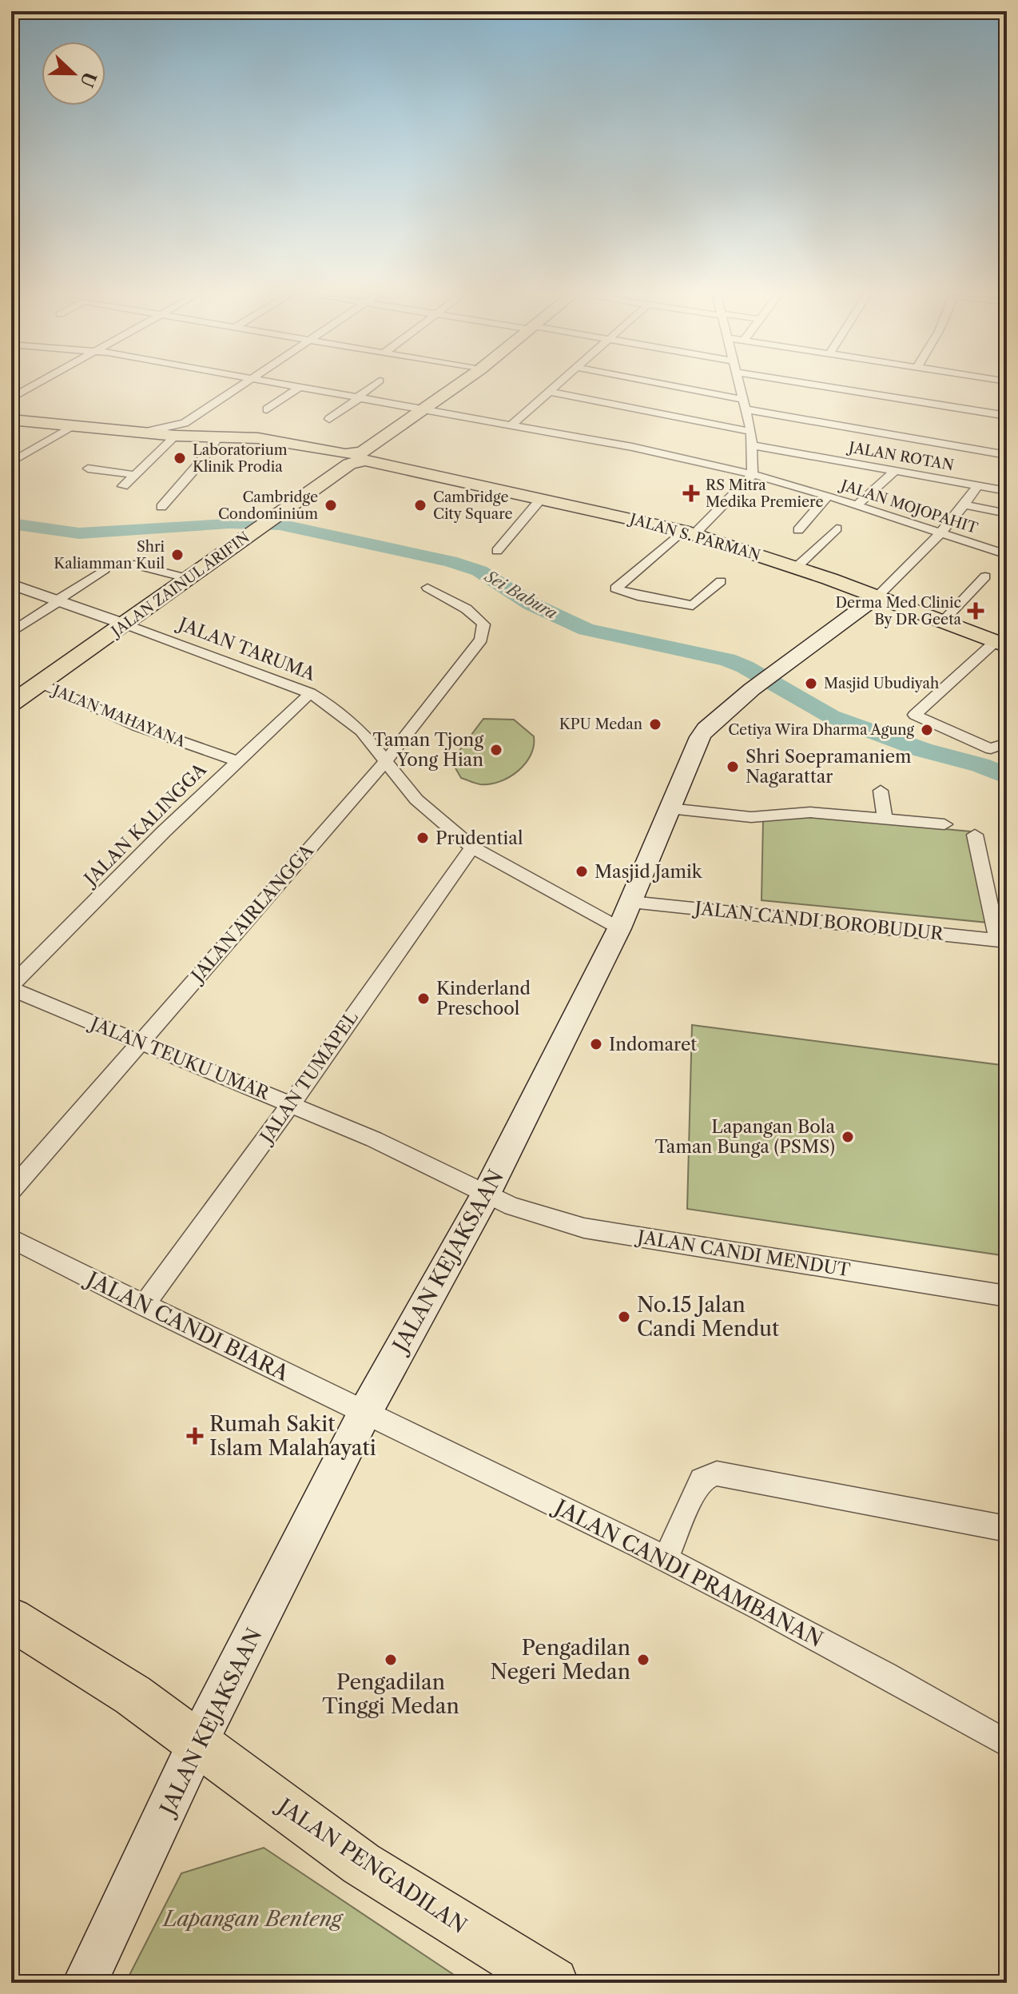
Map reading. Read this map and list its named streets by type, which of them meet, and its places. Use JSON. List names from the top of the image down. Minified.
{"streets":{"main road":["JALAN S. PARMAN","JALAN ZAINUL ARIFIN","JALAN KEJAKSAAN","JALAN PENGADILAN"],"street":["JALAN ROTAN","JALAN MOJOPAHIT","JALAN TARUMA","JALAN MAHAYANA","JALAN KALINGGA","JALAN AIRLANGGA","JALAN CANDI BOROBUDUR","JALAN TEUKU UMAR","JALAN TUMAPEL","JALAN CANDI MENDUT","JALAN CANDI BIARA","JALAN CANDI PRAMBANAN"]},"crossings":[["JALAN S. PARMAN","JALAN KEJAKSAAN"],["JALAN ZAINUL ARIFIN","JALAN TARUMA"],["JALAN ZAINUL ARIFIN","JALAN MAHAYANA"],["JALAN TARUMA","JALAN KALINGGA"],["JALAN TARUMA","JALAN AIRLANGGA"],["JALAN TARUMA","JALAN TUMAPEL"],["JALAN TARUMA","JALAN KEJAKSAAN"],["JALAN MAHAYANA","JALAN KALINGGA"],["JALAN KALINGGA","JALAN TEUKU UMAR"],["JALAN AIRLANGGA","JALAN TEUKU UMAR"],["JALAN CANDI BOROBUDUR","JALAN KEJAKSAAN"],["JALAN TEUKU UMAR","JALAN TUMAPEL"],["JALAN TEUKU UMAR","JALAN CANDI MENDUT"],["JALAN TEUKU UMAR","JALAN KEJAKSAAN"],["JALAN TUMAPEL","JALAN CANDI BIARA"],["JALAN CANDI MENDUT","JALAN KEJAKSAAN"],["JALAN KEJAKSAAN","JALAN CANDI BIARA"],["JALAN KEJAKSAAN","JALAN CANDI PRAMBANAN"],["JALAN KEJAKSAAN","JALAN PENGADILAN"],["JALAN CANDI BIARA","JALAN CANDI PRAMBANAN"]],"water":["Sei Babura"],"parks":["Lapangan Benteng"],"places":{"other":["Laboratorium Klinik Prodia","Cambridge Condominium","Cambridge City Square","Shri Kaliamman Kuil","Masjid Ubudiyah","KPU Medan","Cetiya Wira Dharma Agung","Taman Tjong Yong Hian","Shri Soepramaniem Nagarattar","Prudential","Masjid Jamik","Kinderland Preschool","Indomaret","Lapangan Bola Taman Bunga (PSMS)","No.15 Jalan Candi Mendut","Pengadilan Tinggi Medan","Pengadilan Negeri Medan"],"health":["RS Mitra Medika Premiere","Derma Med Clinic By DR Geeta","Rumah Sakit Islam Malahayati"]},"north":"right"}
